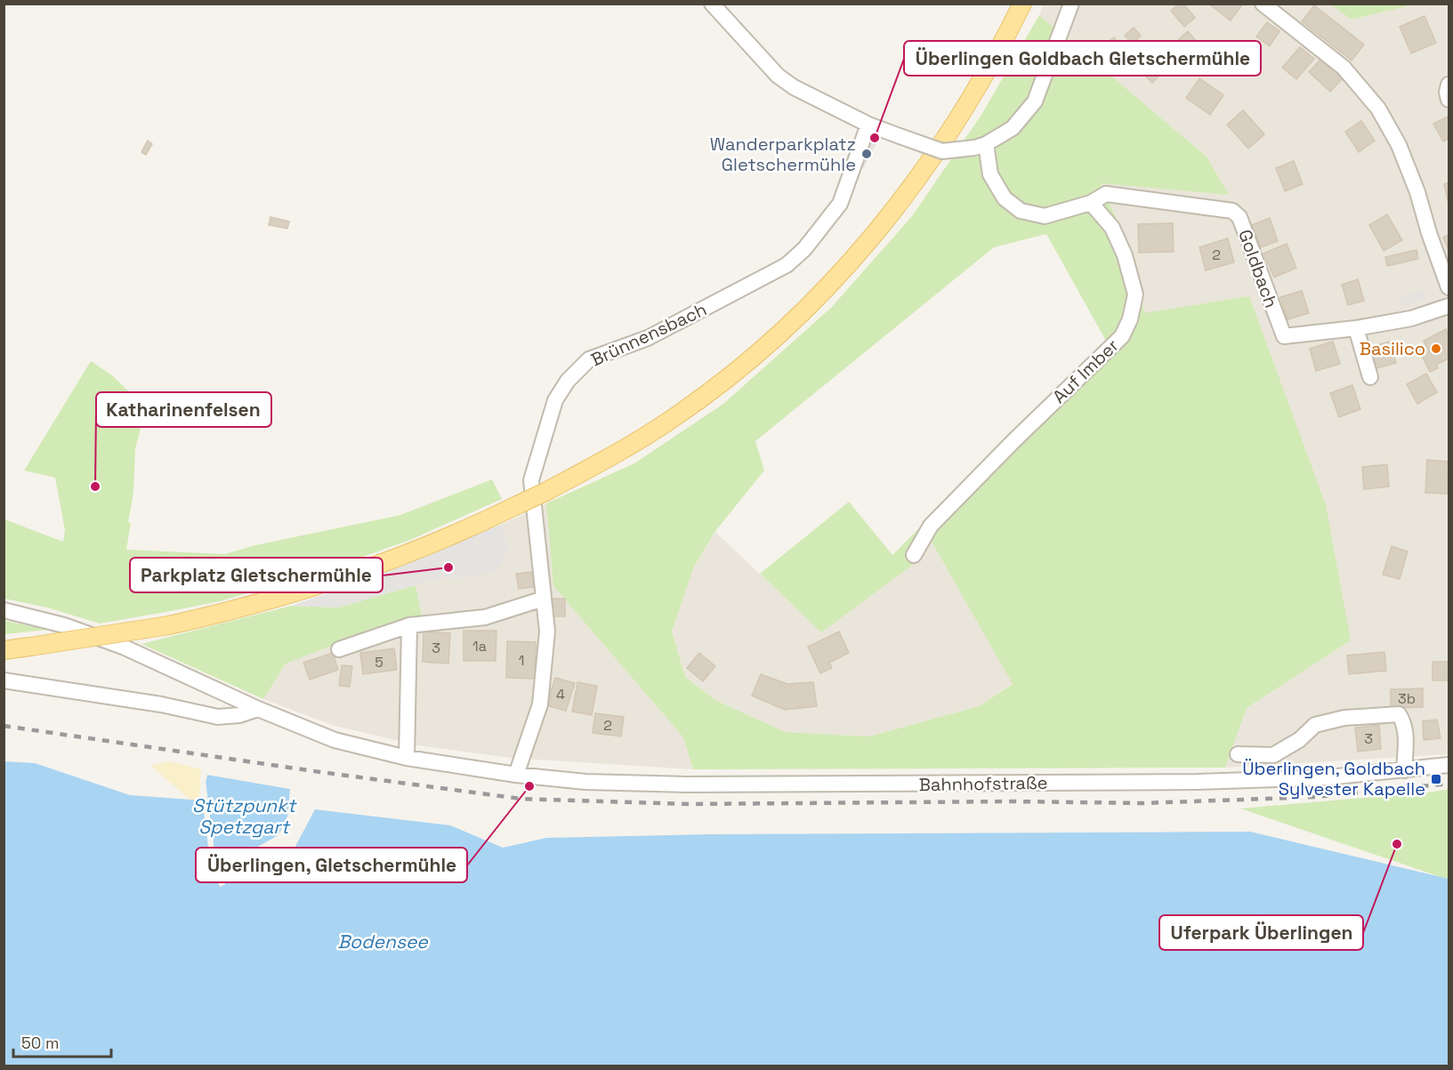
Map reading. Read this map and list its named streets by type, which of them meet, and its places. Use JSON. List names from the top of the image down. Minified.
{"streets":{"street":["Goldbach","Brünnensbach","Auf Imber","Bahnhofstraße"]},"crossings":[["Goldbach","Auf Imber"],["Brünnensbach","Bahnhofstraße"]],"water":["Stützpunkt Spetzgart","Bodensee"],"places":{"other":["Überlingen Goldbach Gletschermühle","Wanderparkplatz Gletschermühle","Basilico","Katharinenfelsen","Parkplatz Gletschermühle","Überlingen, Gletschermühle","Uferpark Überlingen"],"transit":["Überlingen, Goldbach Sylvester Kapelle"]},"house_numbers":["2","1a","3","1","5","4","3b","2","3"],"scale_bar":"50 m"}
